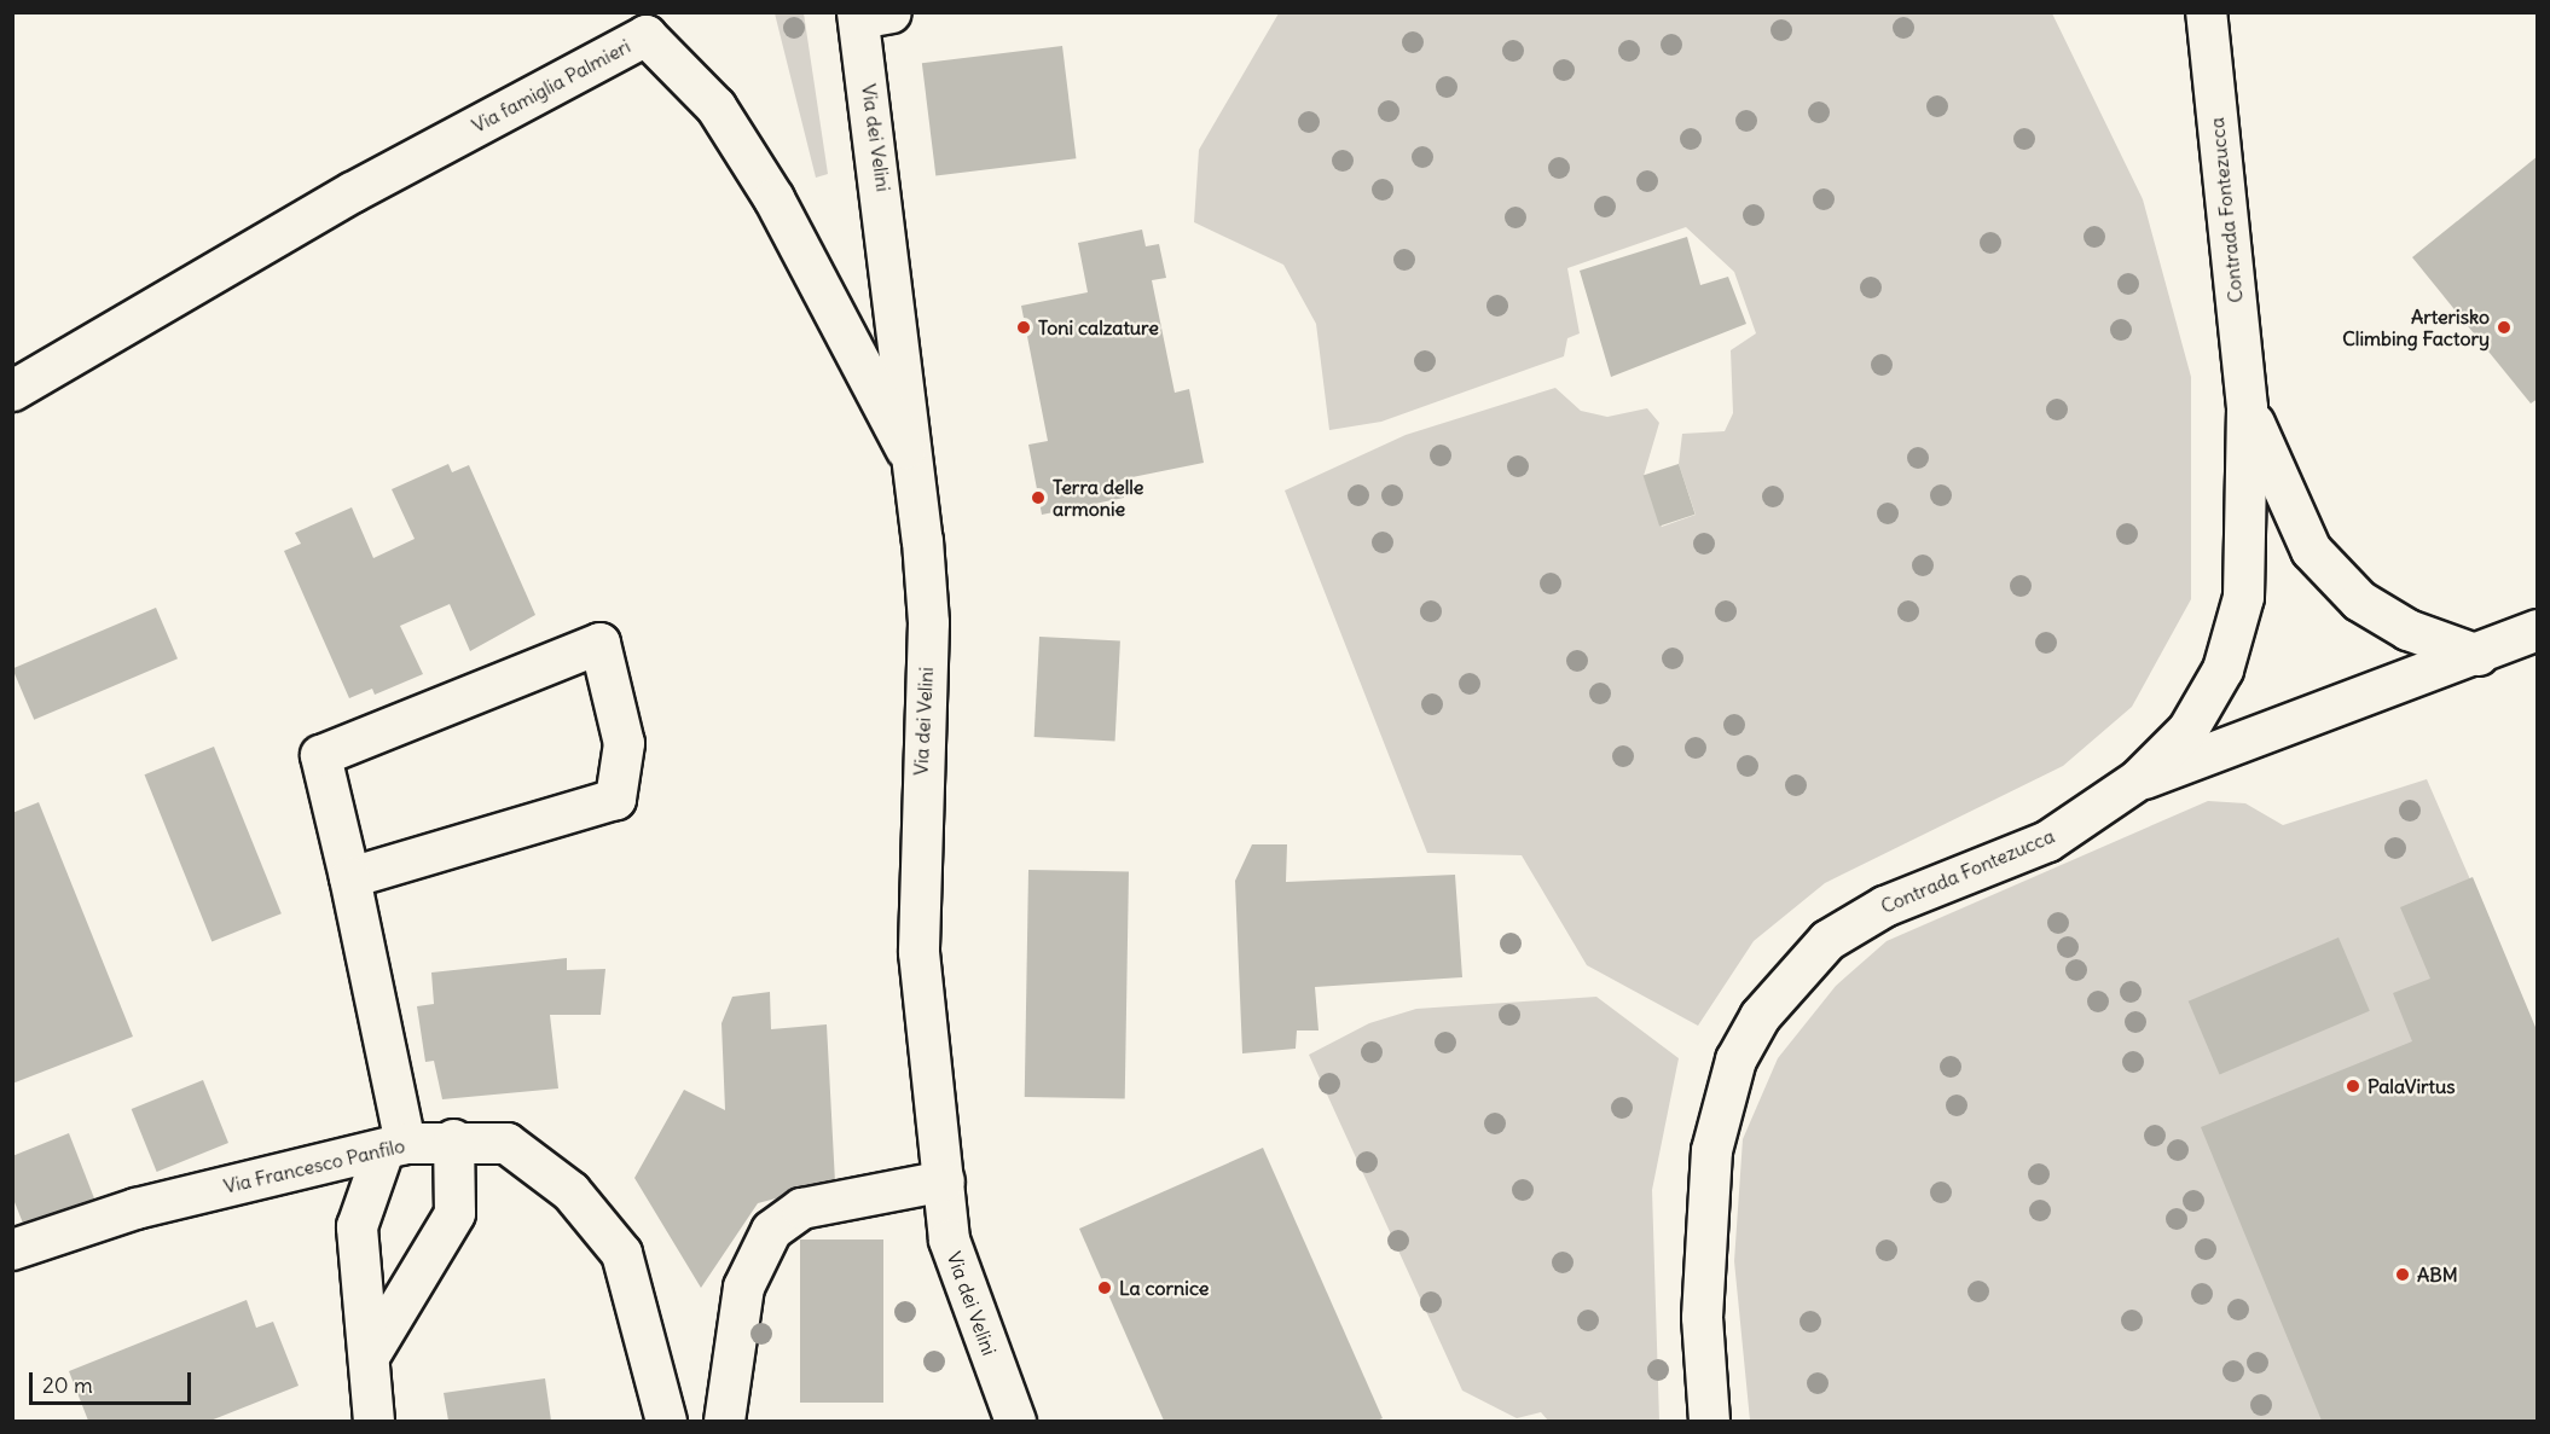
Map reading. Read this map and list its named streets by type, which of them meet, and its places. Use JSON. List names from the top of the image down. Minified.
{"streets":{"street":["Via famiglia Palmieri","Via dei Velini","Contrada Fontezucca","Via Francesco Panfilo"]},"crossings":[["Via famiglia Palmieri","Via dei Velini"]],"places":["Toni calzature","Arterisko Climbing Factory","Terra delle armonie","PalaVirtus","ABM","La cornice"],"scale_bar":"20 m"}
